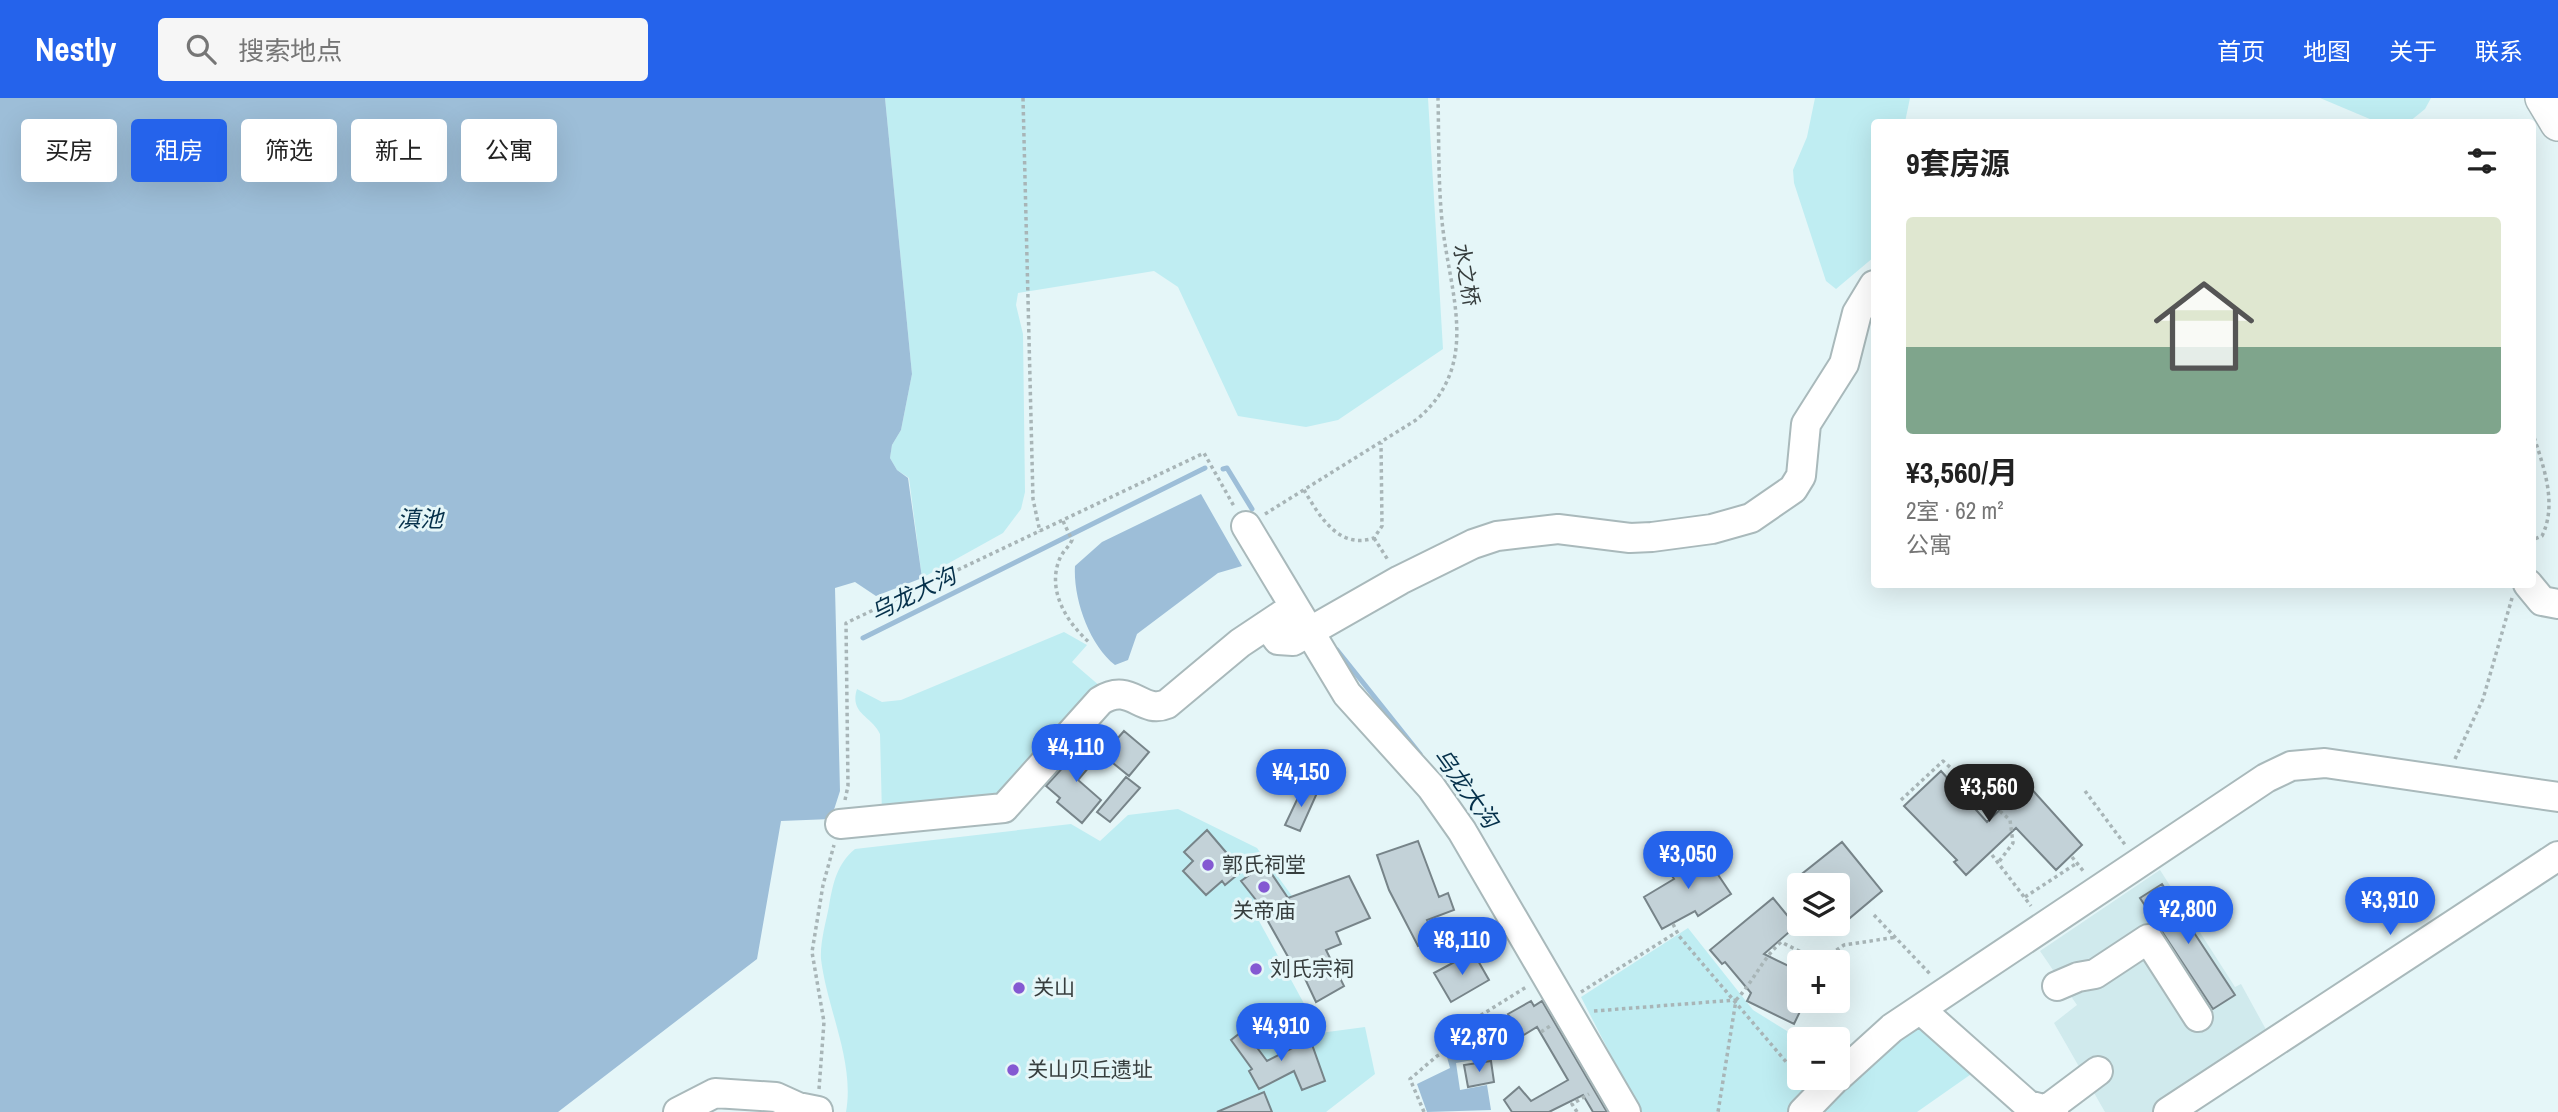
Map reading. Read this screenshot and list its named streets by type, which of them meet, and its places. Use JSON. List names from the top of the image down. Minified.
{"streets":{"path":["水之桥"]},"water":["滇池","乌龙大沟"],"places":["郭氏祠堂","关帝庙","刘氏宗祠","关山","关山贝丘遗址"],"page":{"header":"Nestly","search":"搜索地点","nav":["首页","地图","关于","联系"],"chip":["买房","租房","筛选","新上","公寓"],"heading":"9套房源","list":[{"name":"¥3,560/月","note":"2室 · 62 m² · 公寓"}],"price":["¥4,110","¥4,150","¥3,560","¥3,050","¥3,910","¥2,800","¥8,110","¥4,910","¥2,870"],"map_buttons":["+","−"]}}
